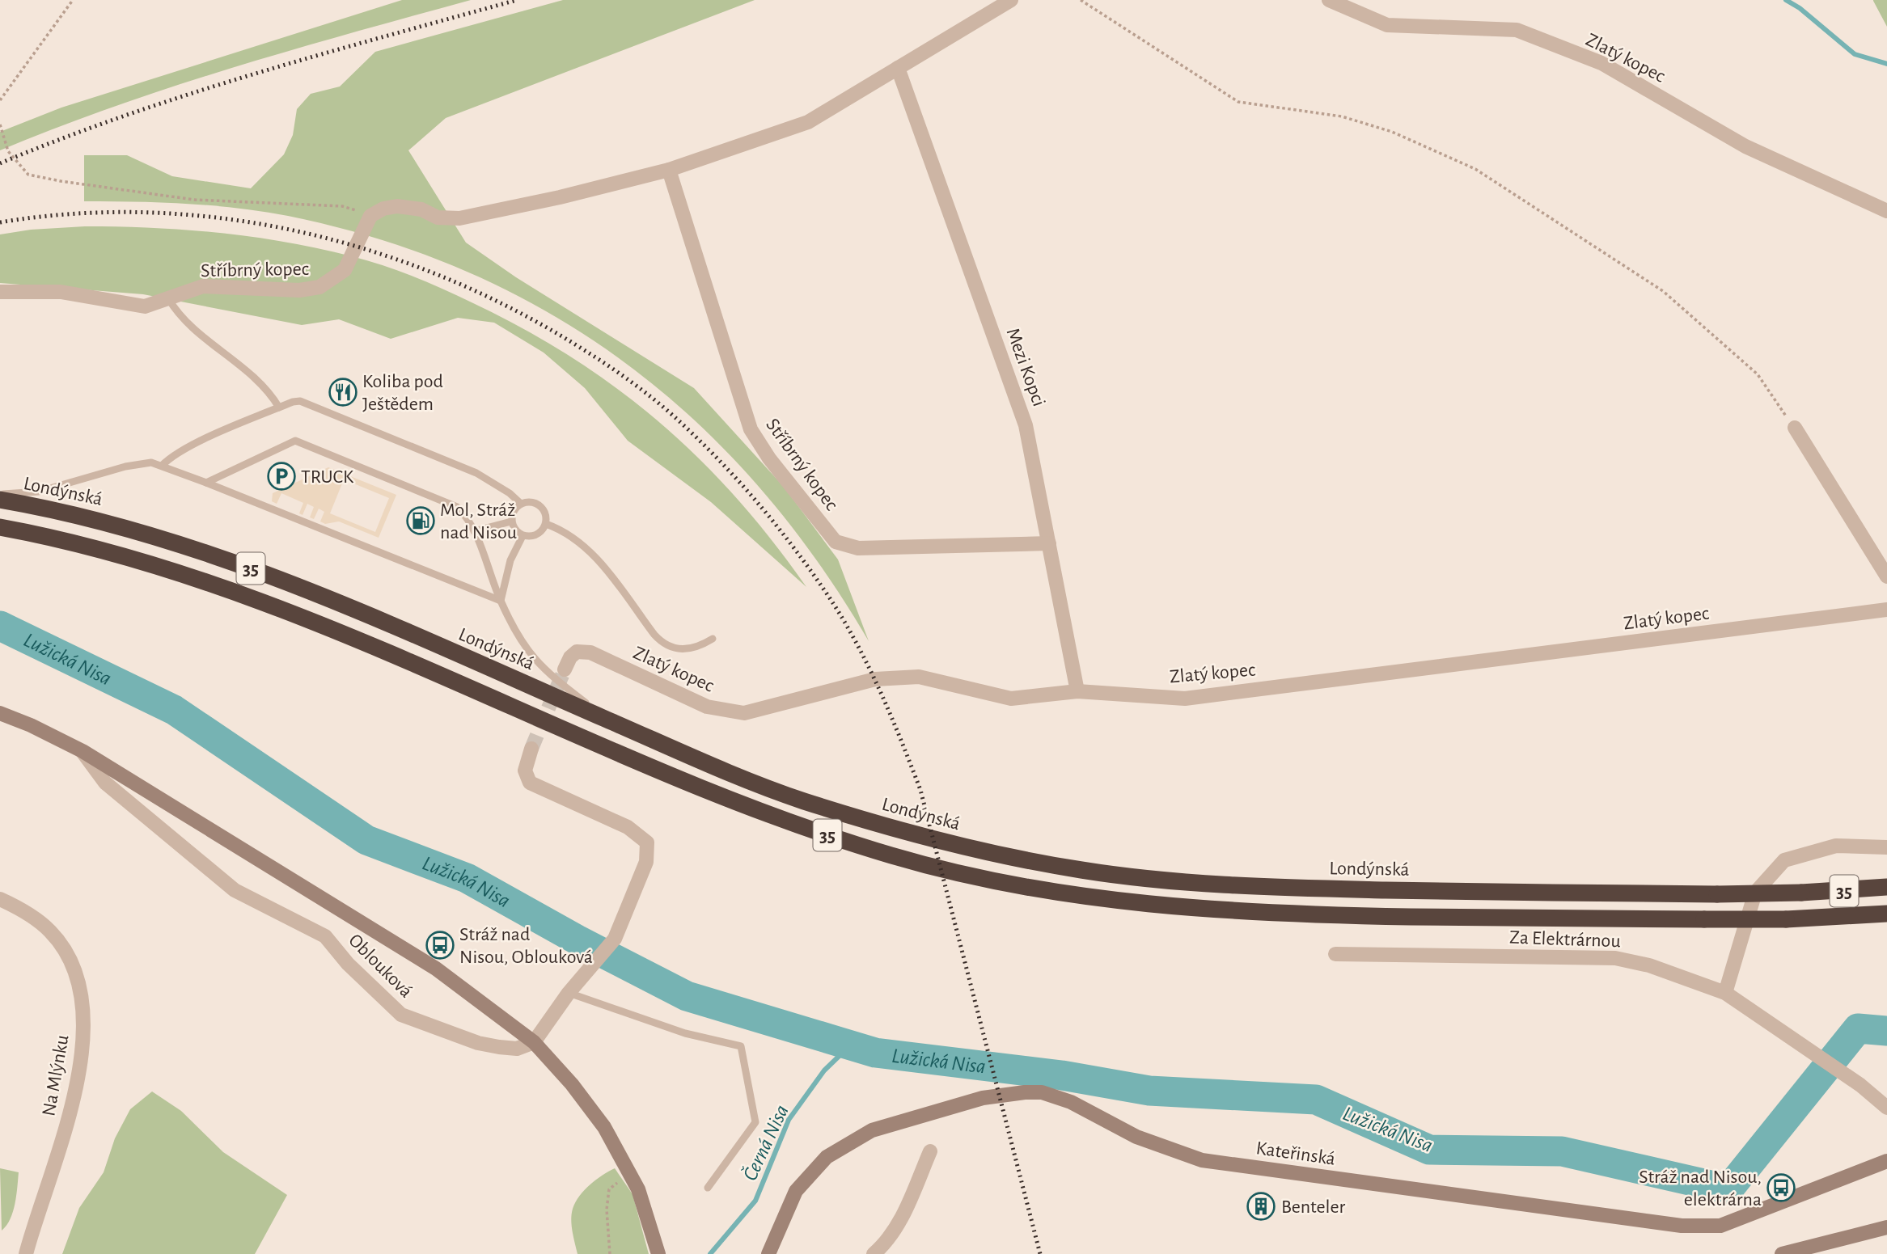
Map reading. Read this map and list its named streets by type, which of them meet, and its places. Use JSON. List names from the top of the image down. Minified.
{"streets":{"highway":["Londýnská","35"],"street":["Zlatý kopec","Stříbrný kopec","Mezi Kopci","Za Elektrárnou","Oblouková","Na Mlýnku","Kateřinská"]},"crossings":[["Zlatý kopec","Mezi Kopci"],["Stříbrný kopec","Mezi Kopci"]],"water":["Lužická Nisa","Černá Nisa"],"places":{"restaurant":["Koliba pod Ještědem"],"parking":["TRUCK"],"fuel station":["Mol, Stráž nad Nisou"],"bus stop":["Stráž nad Nisou, Oblouková","Stráž nad Nisou, elektrárna"],"building":["Benteler"]}}
